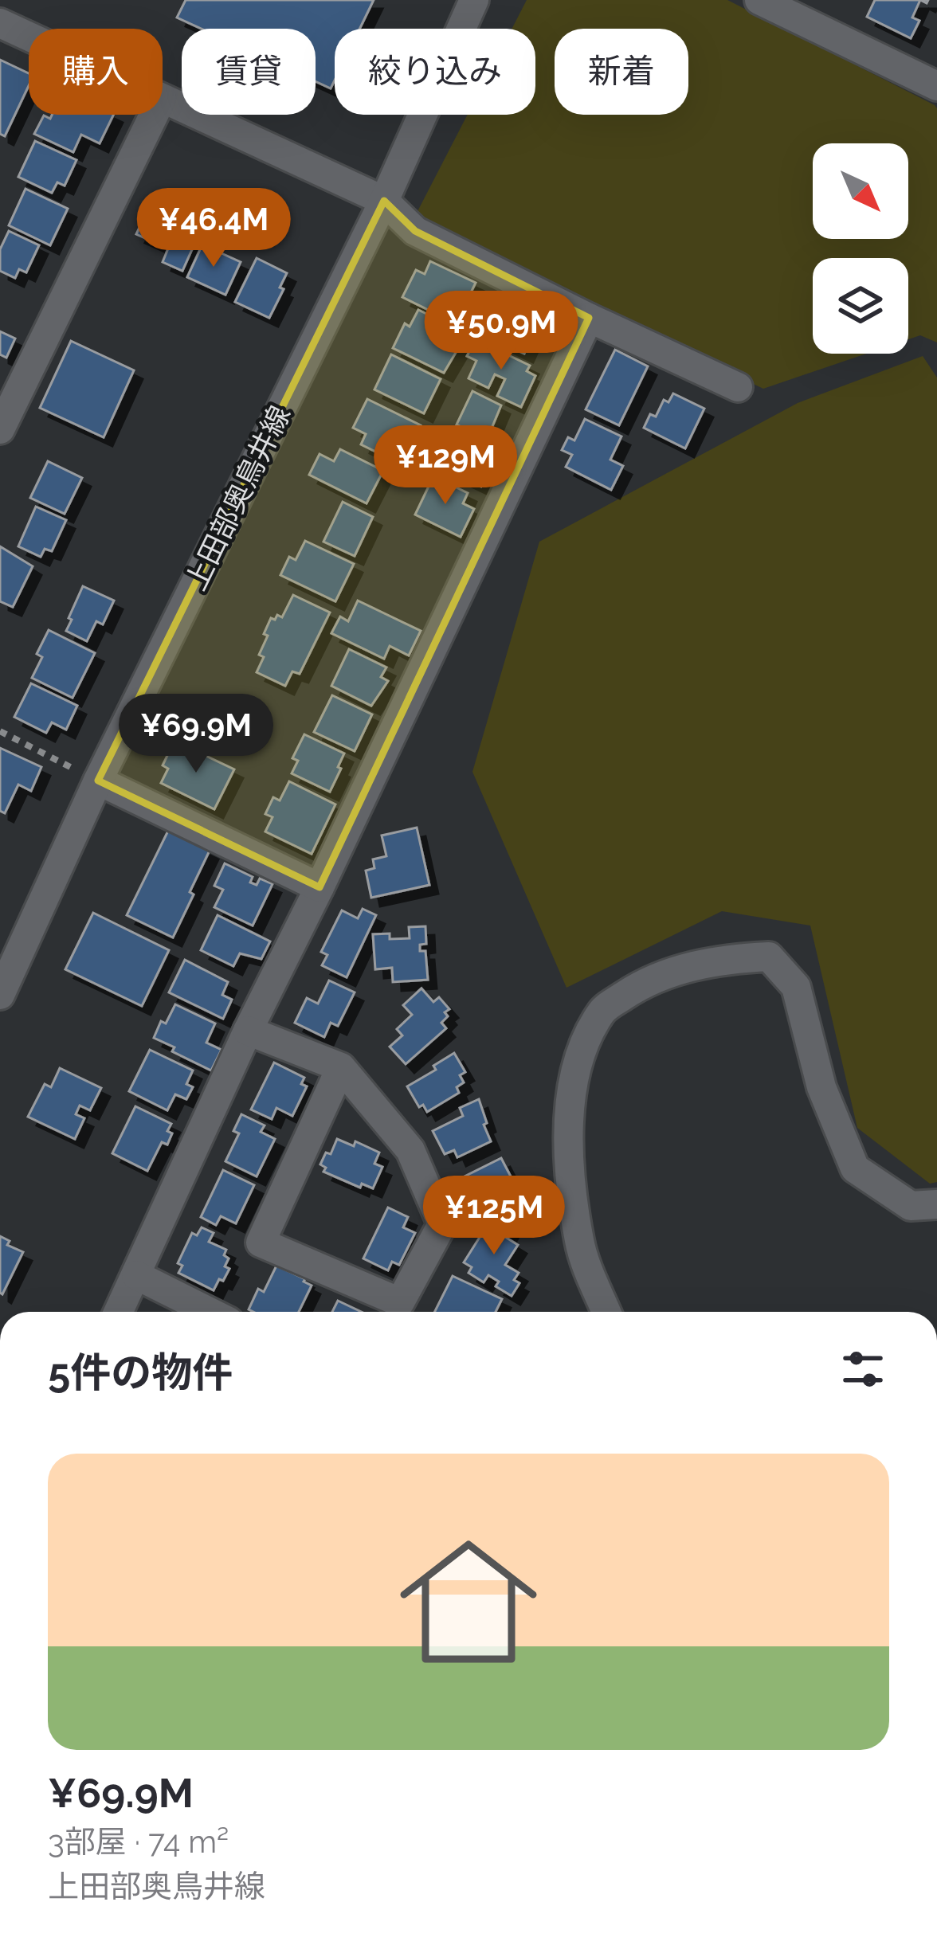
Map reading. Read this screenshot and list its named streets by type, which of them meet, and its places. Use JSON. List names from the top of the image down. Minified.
{"streets":{"street":["上田部奥鳥井線"]},"north":"bottom right","page":{"chip":["購入","賃貸","絞り込み","新着"],"price":["¥46.4M","¥50.9M","¥129M","¥69.9M","¥125M"],"heading":"5件の物件","list":[{"name":"¥69.9M","note":"3部屋 · 74 m² · 上田部奥鳥井線"}]}}
